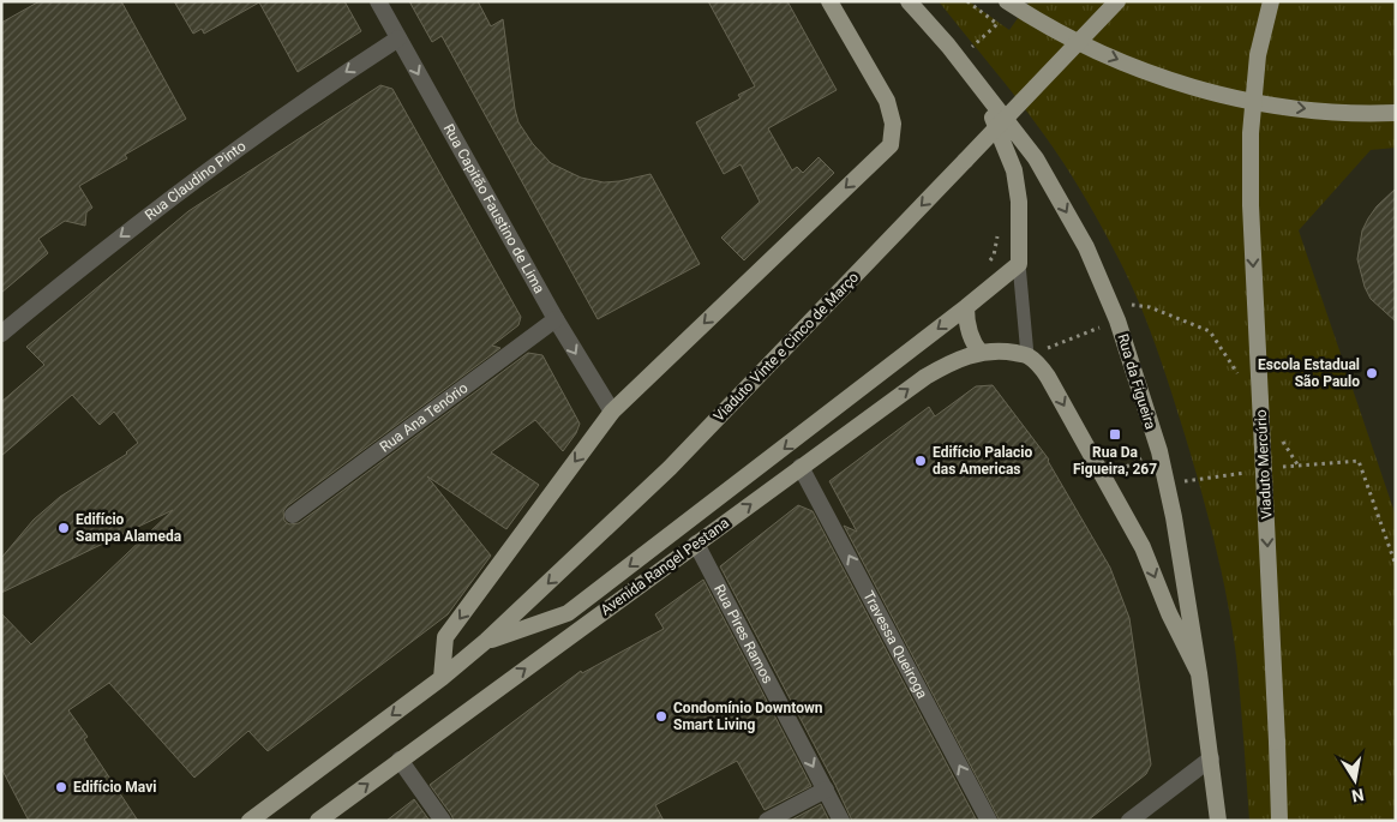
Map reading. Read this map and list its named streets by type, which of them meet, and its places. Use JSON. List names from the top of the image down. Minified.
{"streets":{"main road":["Viaduto Vinte e Cinco de Março","Rua da Figueira","Viaduto Mercúrio","Avenida Rangel Pestana"],"street":["Rua Claudino Pinto","Rua Capitão Faustino de Lima","Rua Ana Tenório","Rua Pires Ramos","Travessa Queiroga"]},"crossings":[["Rua Claudino Pinto","Rua Capitão Faustino de Lima"],["Rua Capitão Faustino de Lima","Rua Ana Tenório"],["Viaduto Vinte e Cinco de Março","Avenida Rangel Pestana"],["Avenida Rangel Pestana","Rua Pires Ramos"],["Avenida Rangel Pestana","Travessa Queiroga"]],"one_way":["Rua Claudino Pinto","Rua Capitão Faustino de Lima","Viaduto Vinte e Cinco de Março","Viaduto Mercúrio","Rua Pires Ramos","Travessa Queiroga"],"places":{"other":["Escola Estadual São Paulo","Edifício Palacio das Americas","Edifício Sampa Alameda","Condomínio Downtown Smart Living","Edifício Mavi"],"transit":["Rua Da Figueira, 267"]},"north":"bottom"}
